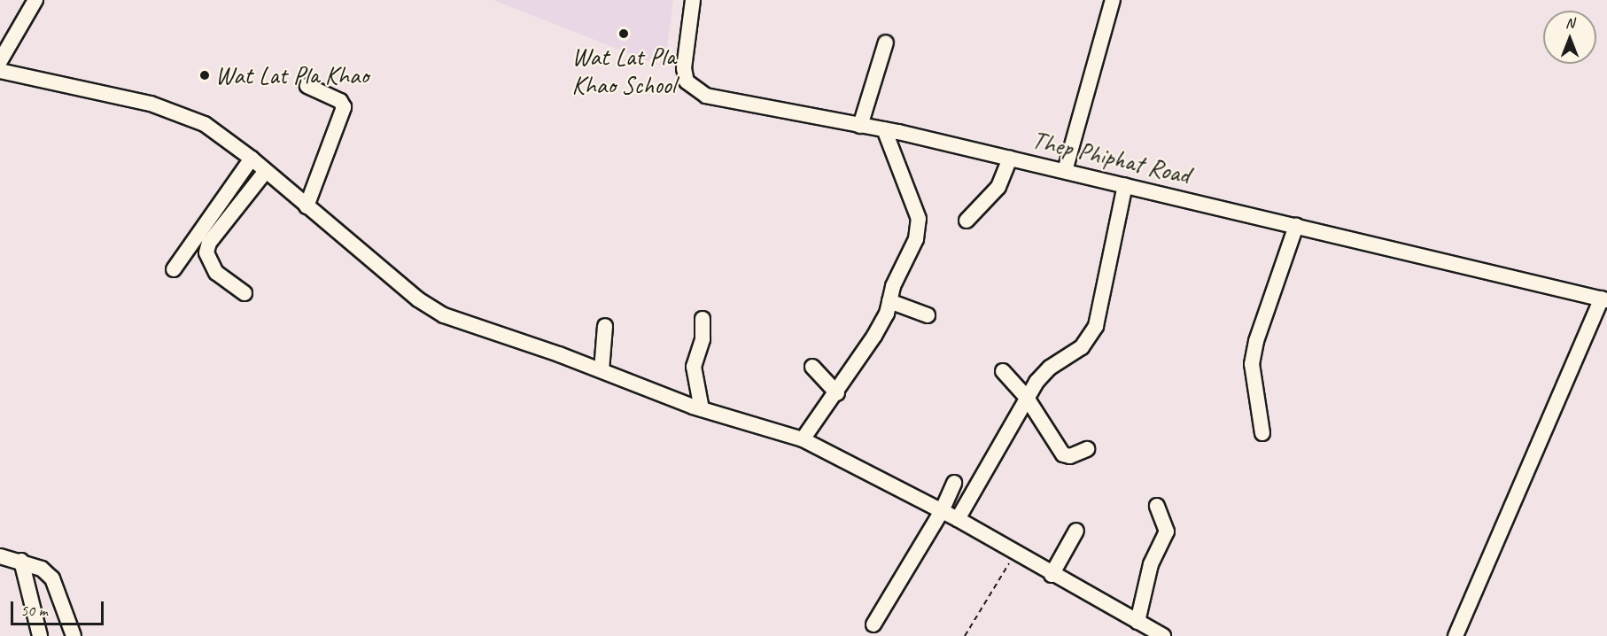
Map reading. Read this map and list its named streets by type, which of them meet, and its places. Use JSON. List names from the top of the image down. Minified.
{"streets":{"street":["Thep Phiphat Road"]},"places":["Wat Lat Pla Khao School","Wat Lat Pla Khao"],"scale_bar":"50 m","north":"top"}
